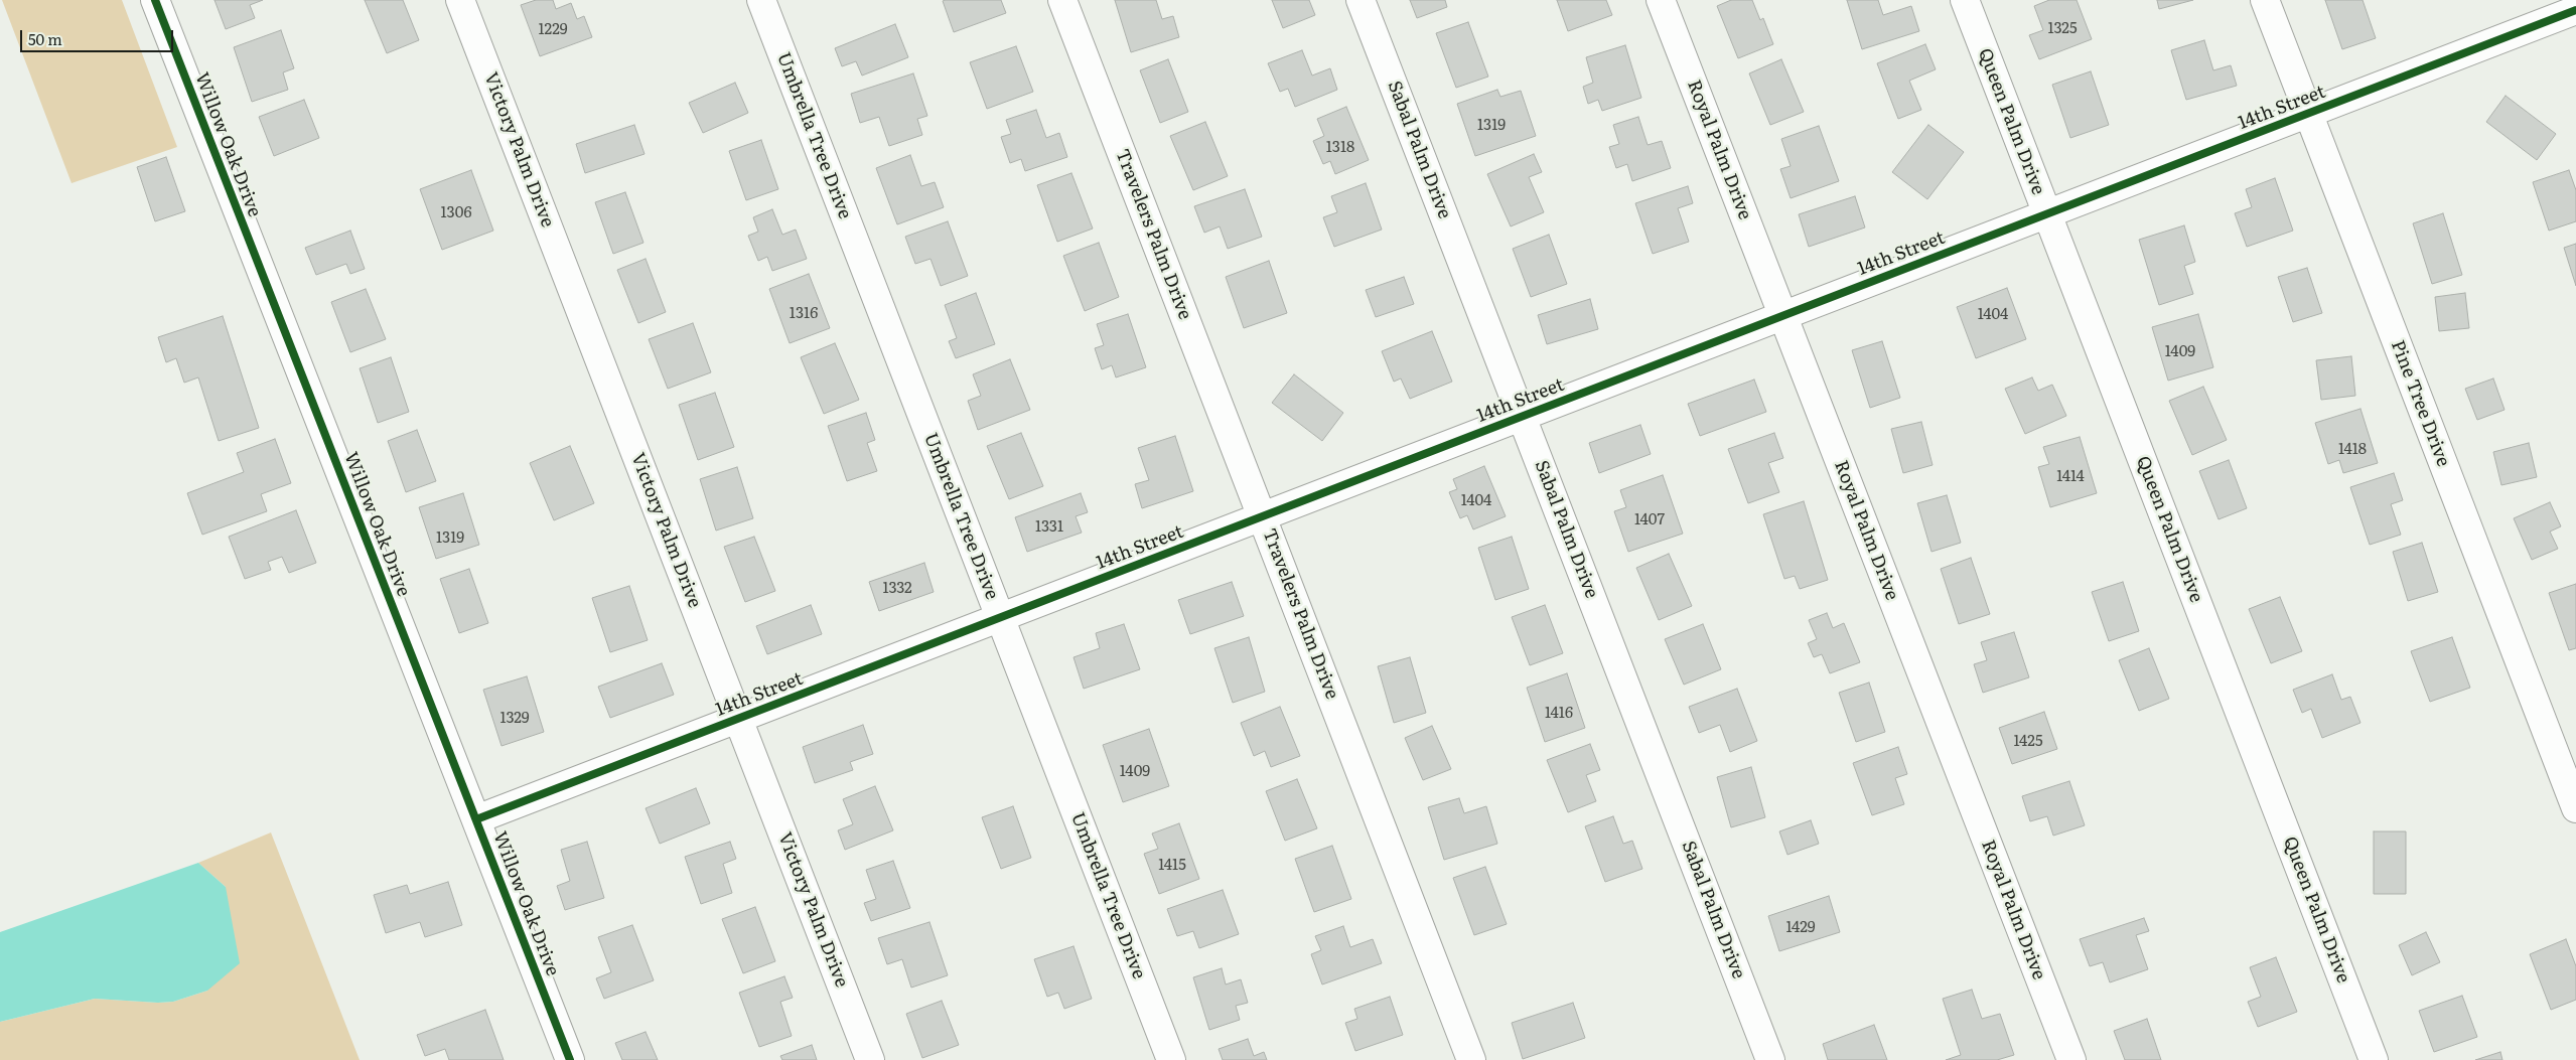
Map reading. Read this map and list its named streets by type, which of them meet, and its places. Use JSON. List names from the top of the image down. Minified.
{"streets":{"street":["14th Street","Queen Palm Drive","Umbrella Tree Drive","Willow Oak Drive","Victory Palm Drive","Sabal Palm Drive","Royal Palm Drive","Travelers Palm Drive","Pine Tree Drive"]},"crossings":[["14th Street","Queen Palm Drive"],["14th Street","Umbrella Tree Drive"],["14th Street","Willow Oak Drive"],["14th Street","Victory Palm Drive"],["14th Street","Sabal Palm Drive"],["14th Street","Royal Palm Drive"],["14th Street","Travelers Palm Drive"],["14th Street","Pine Tree Drive"]],"house_numbers":["1325","1229","1319","1318","1306","1316","1404","1409","1418","1414","1404","1407","1331","1319","1332","1416","1329","1425","1409","1415","1429"],"scale_bar":"50 m"}
